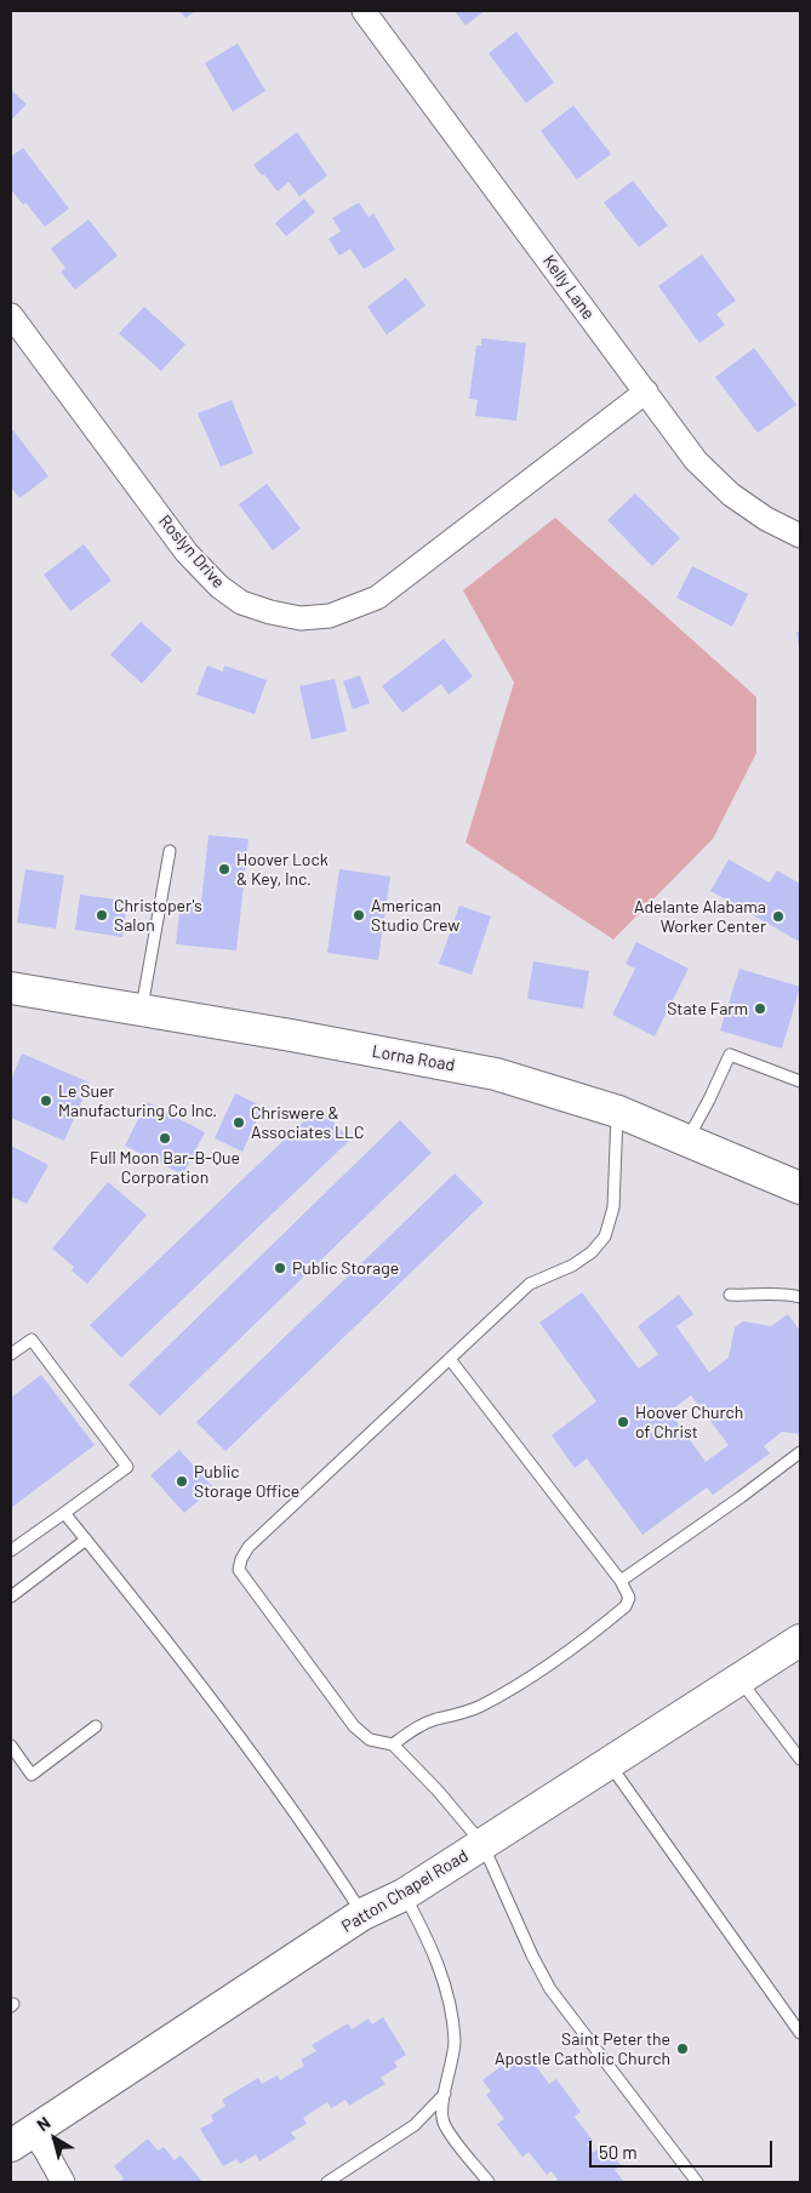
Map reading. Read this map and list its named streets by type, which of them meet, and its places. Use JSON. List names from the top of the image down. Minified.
{"streets":{"main road":["Lorna Road","Patton Chapel Road"],"street":["Kelly Lane","Roslyn Drive"]},"crossings":[["Kelly Lane","Roslyn Drive"]],"places":["Hoover Lock & Key, Inc.","Christoper's Salon","American Studio Crew","Adelante Alabama Worker Center","State Farm","Le Suer Manufacturing Co Inc.","Chriswere & Associates LLC","Full Moon Bar-B-Que Corporation","Public Storage","Hoover Church of Christ","Public Storage Office","Saint Peter the Apostle Catholic Church"],"scale_bar":"50 m","north":"top left"}
